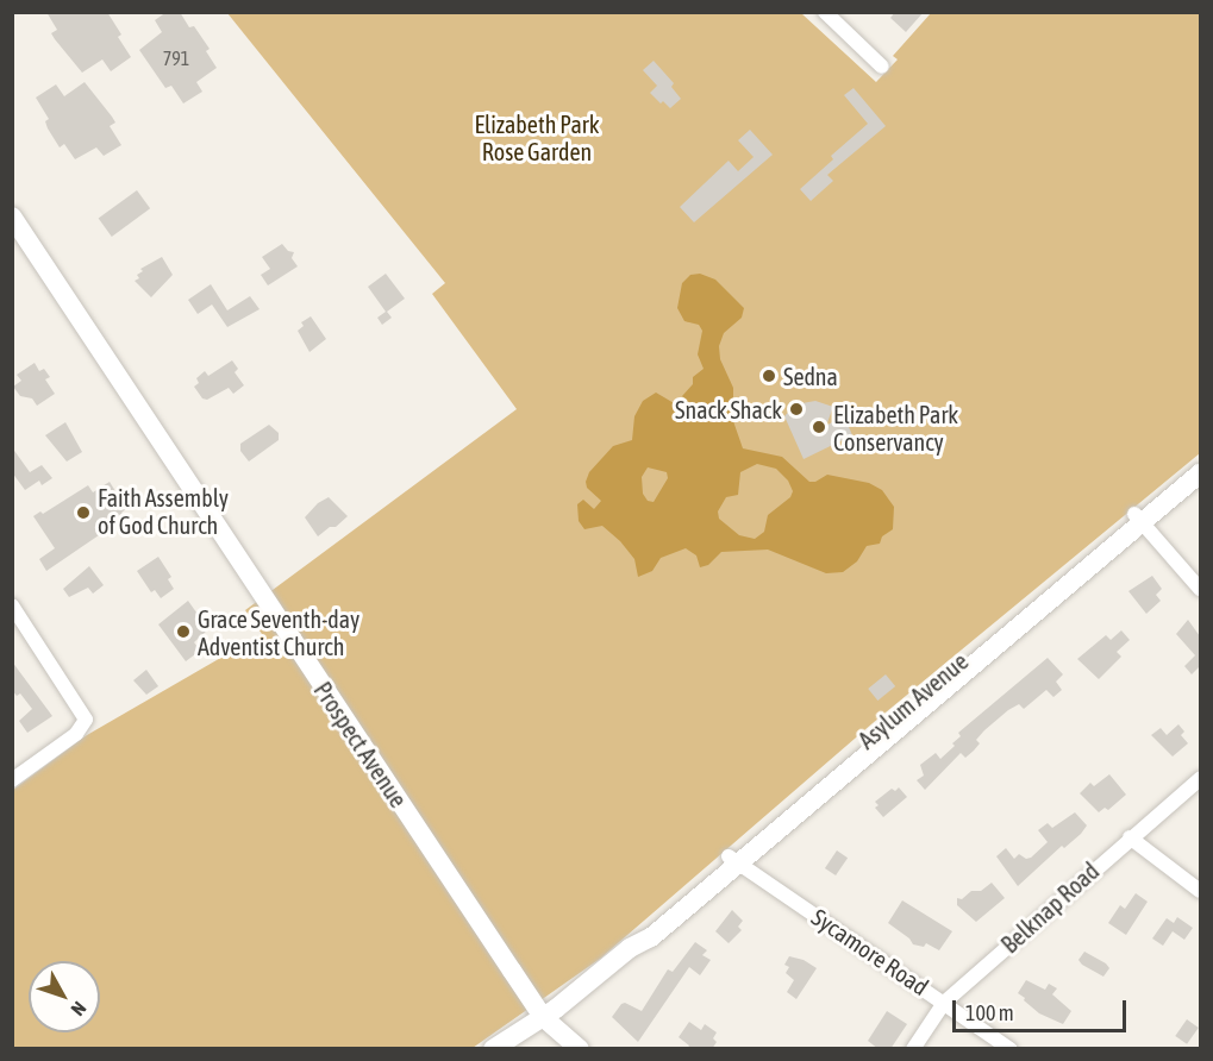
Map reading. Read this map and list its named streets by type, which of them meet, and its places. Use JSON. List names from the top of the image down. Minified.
{"streets":{"main road":["Asylum Avenue","Prospect Avenue"],"street":["Belknap Road","Sycamore Road"]},"crossings":[["Asylum Avenue","Prospect Avenue"],["Asylum Avenue","Sycamore Road"],["Belknap Road","Sycamore Road"]],"parks":["Elizabeth Park Rose Garden"],"places":["Sedna","Snack Shack","Elizabeth Park Conservancy","Faith Assembly of God Church","Grace Seventh-day Adventist Church"],"house_numbers":["791"],"scale_bar":"100 m","north":"bottom right"}
